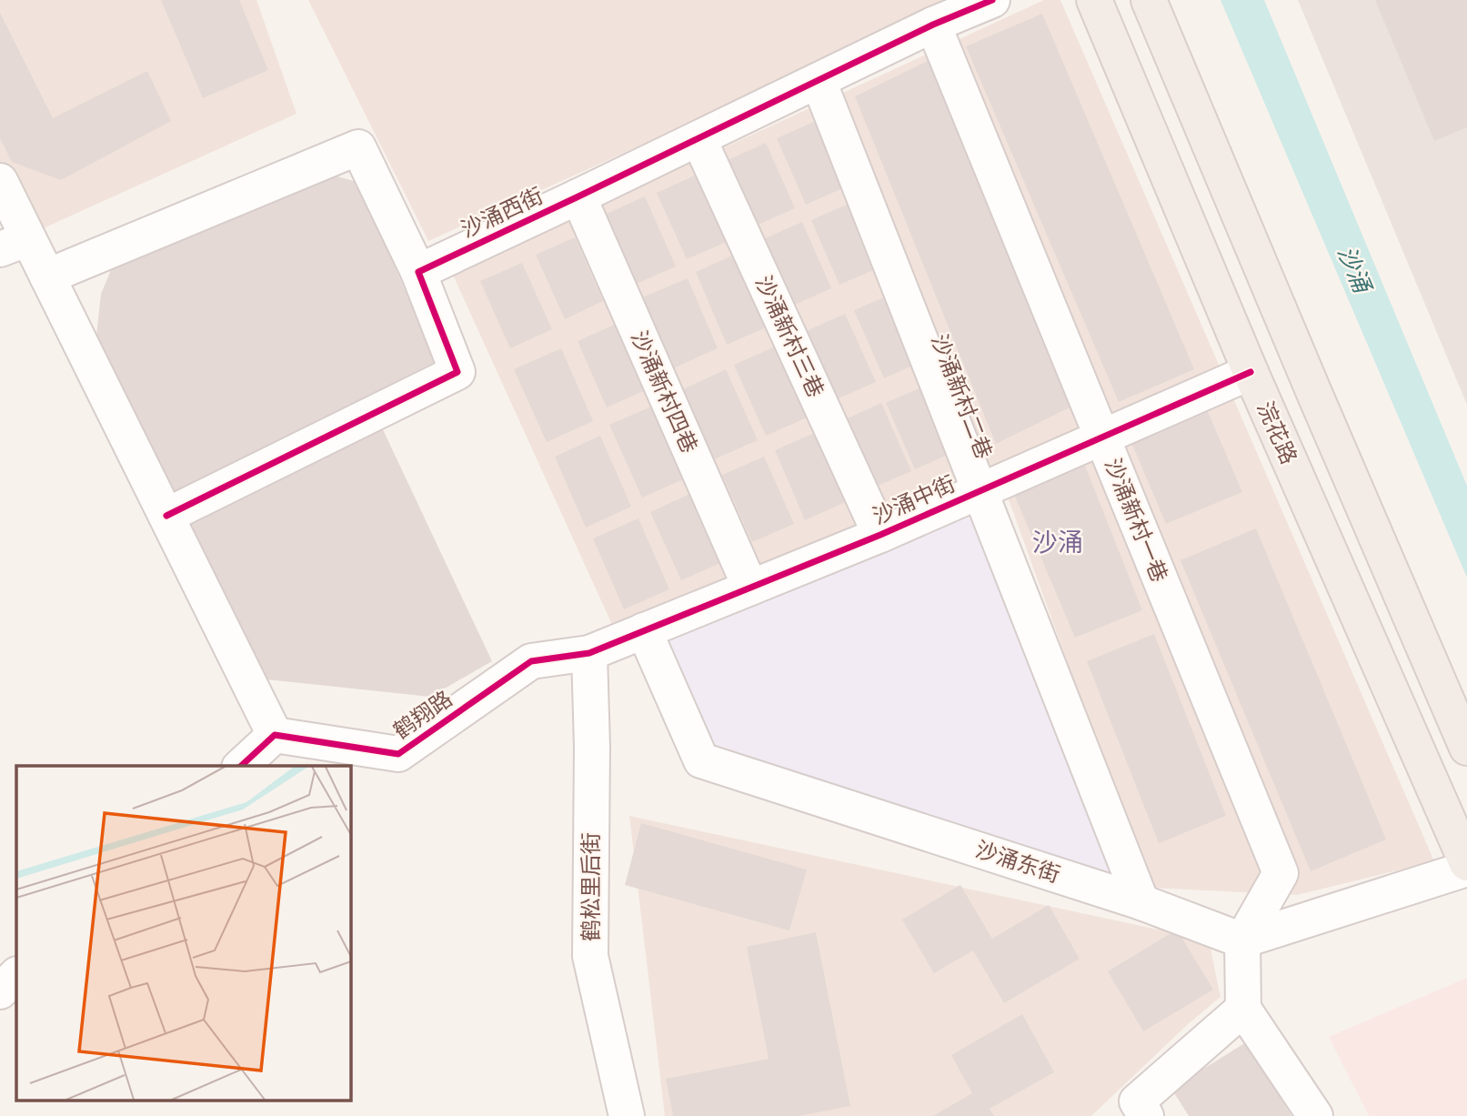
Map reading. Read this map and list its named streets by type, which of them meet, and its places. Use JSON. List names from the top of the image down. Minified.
{"streets":{"main road":["浣花路"],"street":["沙涌西街","沙涌新村三巷","沙涌新村四巷","沙涌新村二巷","沙涌中街","沙涌新村一巷","鹤翔路","沙涌东街","鹤松里后街"]},"crossings":[["沙涌西街","沙涌新村三巷"],["沙涌西街","沙涌新村四巷"],["沙涌西街","沙涌新村二巷"],["沙涌西街","沙涌新村一巷"],["沙涌新村三巷","沙涌中街"],["沙涌新村四巷","沙涌中街"],["沙涌新村二巷","沙涌中街"],["沙涌新村二巷","沙涌东街"],["浣花路","沙涌中街"],["沙涌中街","沙涌新村一巷"],["沙涌中街","鹤翔路"],["沙涌中街","沙涌东街"],["沙涌中街","鹤松里后街"],["沙涌新村一巷","沙涌东街"],["鹤翔路","鹤松里后街"]],"districts":["沙涌"],"water":["沙涌"]}
